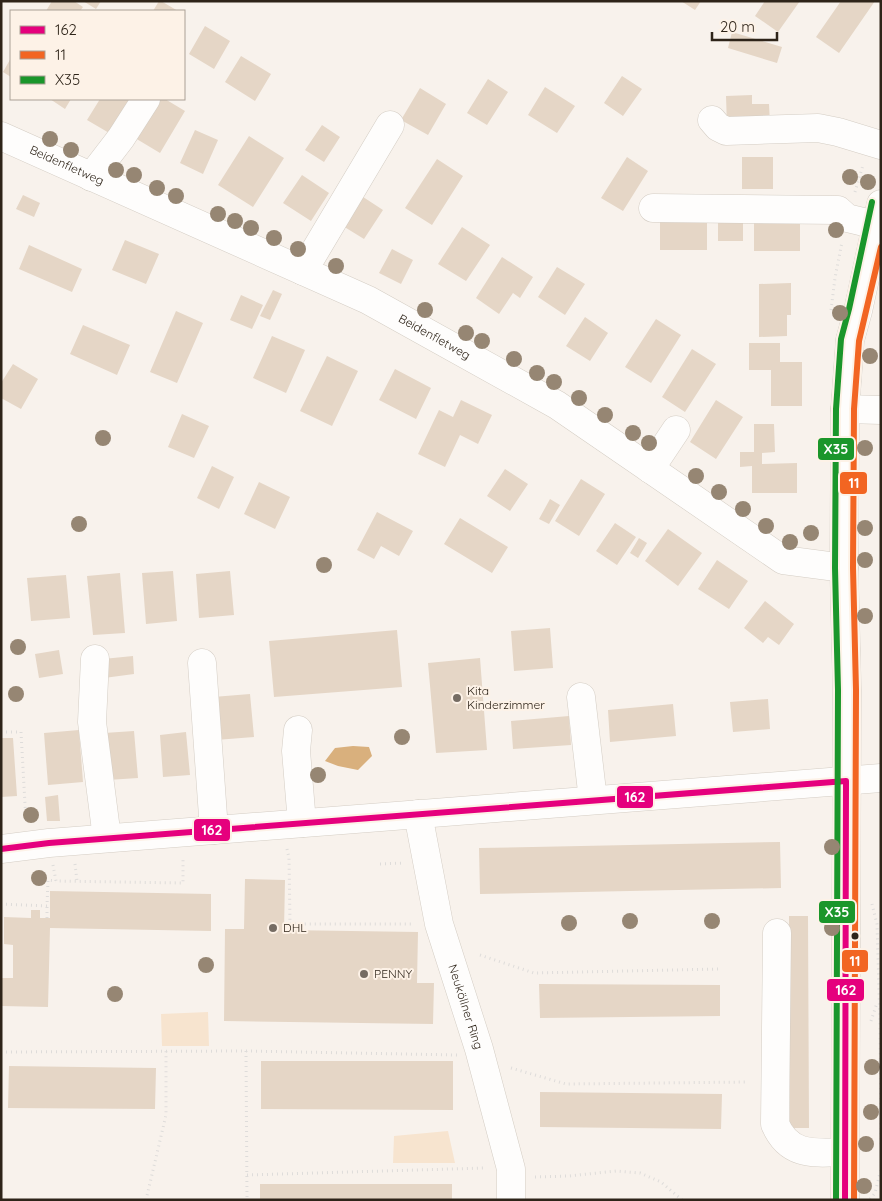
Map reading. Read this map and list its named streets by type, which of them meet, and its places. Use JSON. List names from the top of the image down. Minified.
{"streets":{"street":["Beidenfletweg","Neuköllner Ring"]},"places":["Kita Kinderzimmer","DHL","PENNY"],"lines":["transit line X35","transit line 11","transit line 162"],"legend":["162","11","X35"],"scale_bar":"20 m"}
